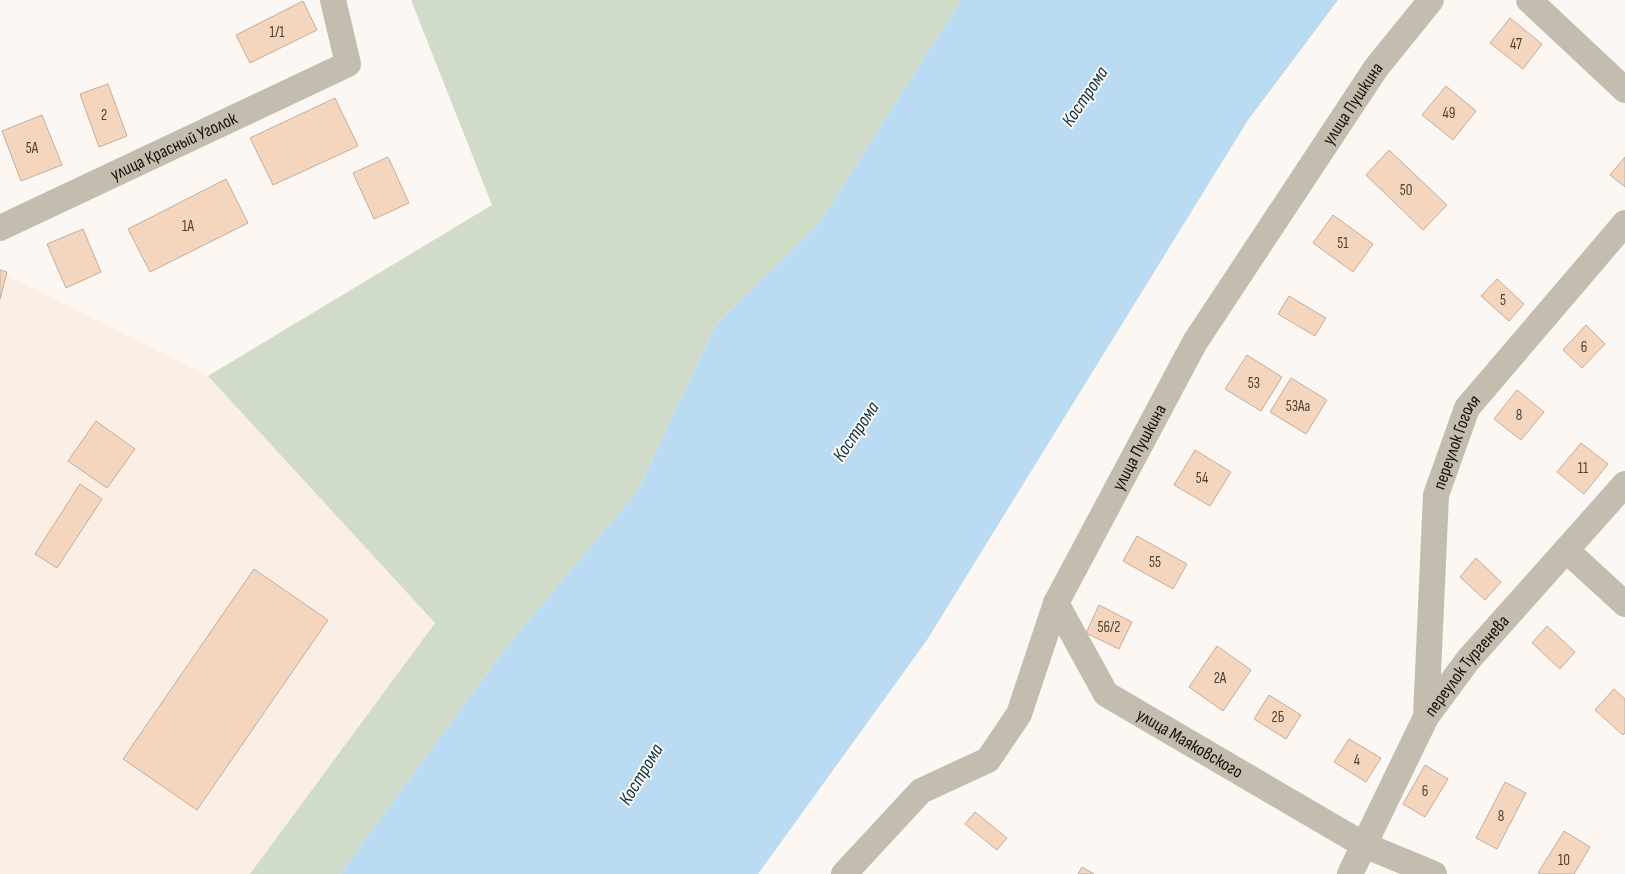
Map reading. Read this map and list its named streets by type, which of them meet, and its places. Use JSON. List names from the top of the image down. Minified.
{"streets":{"street":["улица Пушкина","улица Красный Уголок","переулок Гоголя","переулок Тургенева","улица Маяковского"]},"crossings":[["улица Пушкина","улица Маяковского"],["переулок Гоголя","переулок Тургенева"],["переулок Тургенева","улица Маяковского"]],"water":["Кострома"],"house_numbers":["1/1","47","49","2","5А","50","1А","51","5","6","53","53Аа","8","11","54","55","56/2","2А","2Б","4","6","8","10"]}
